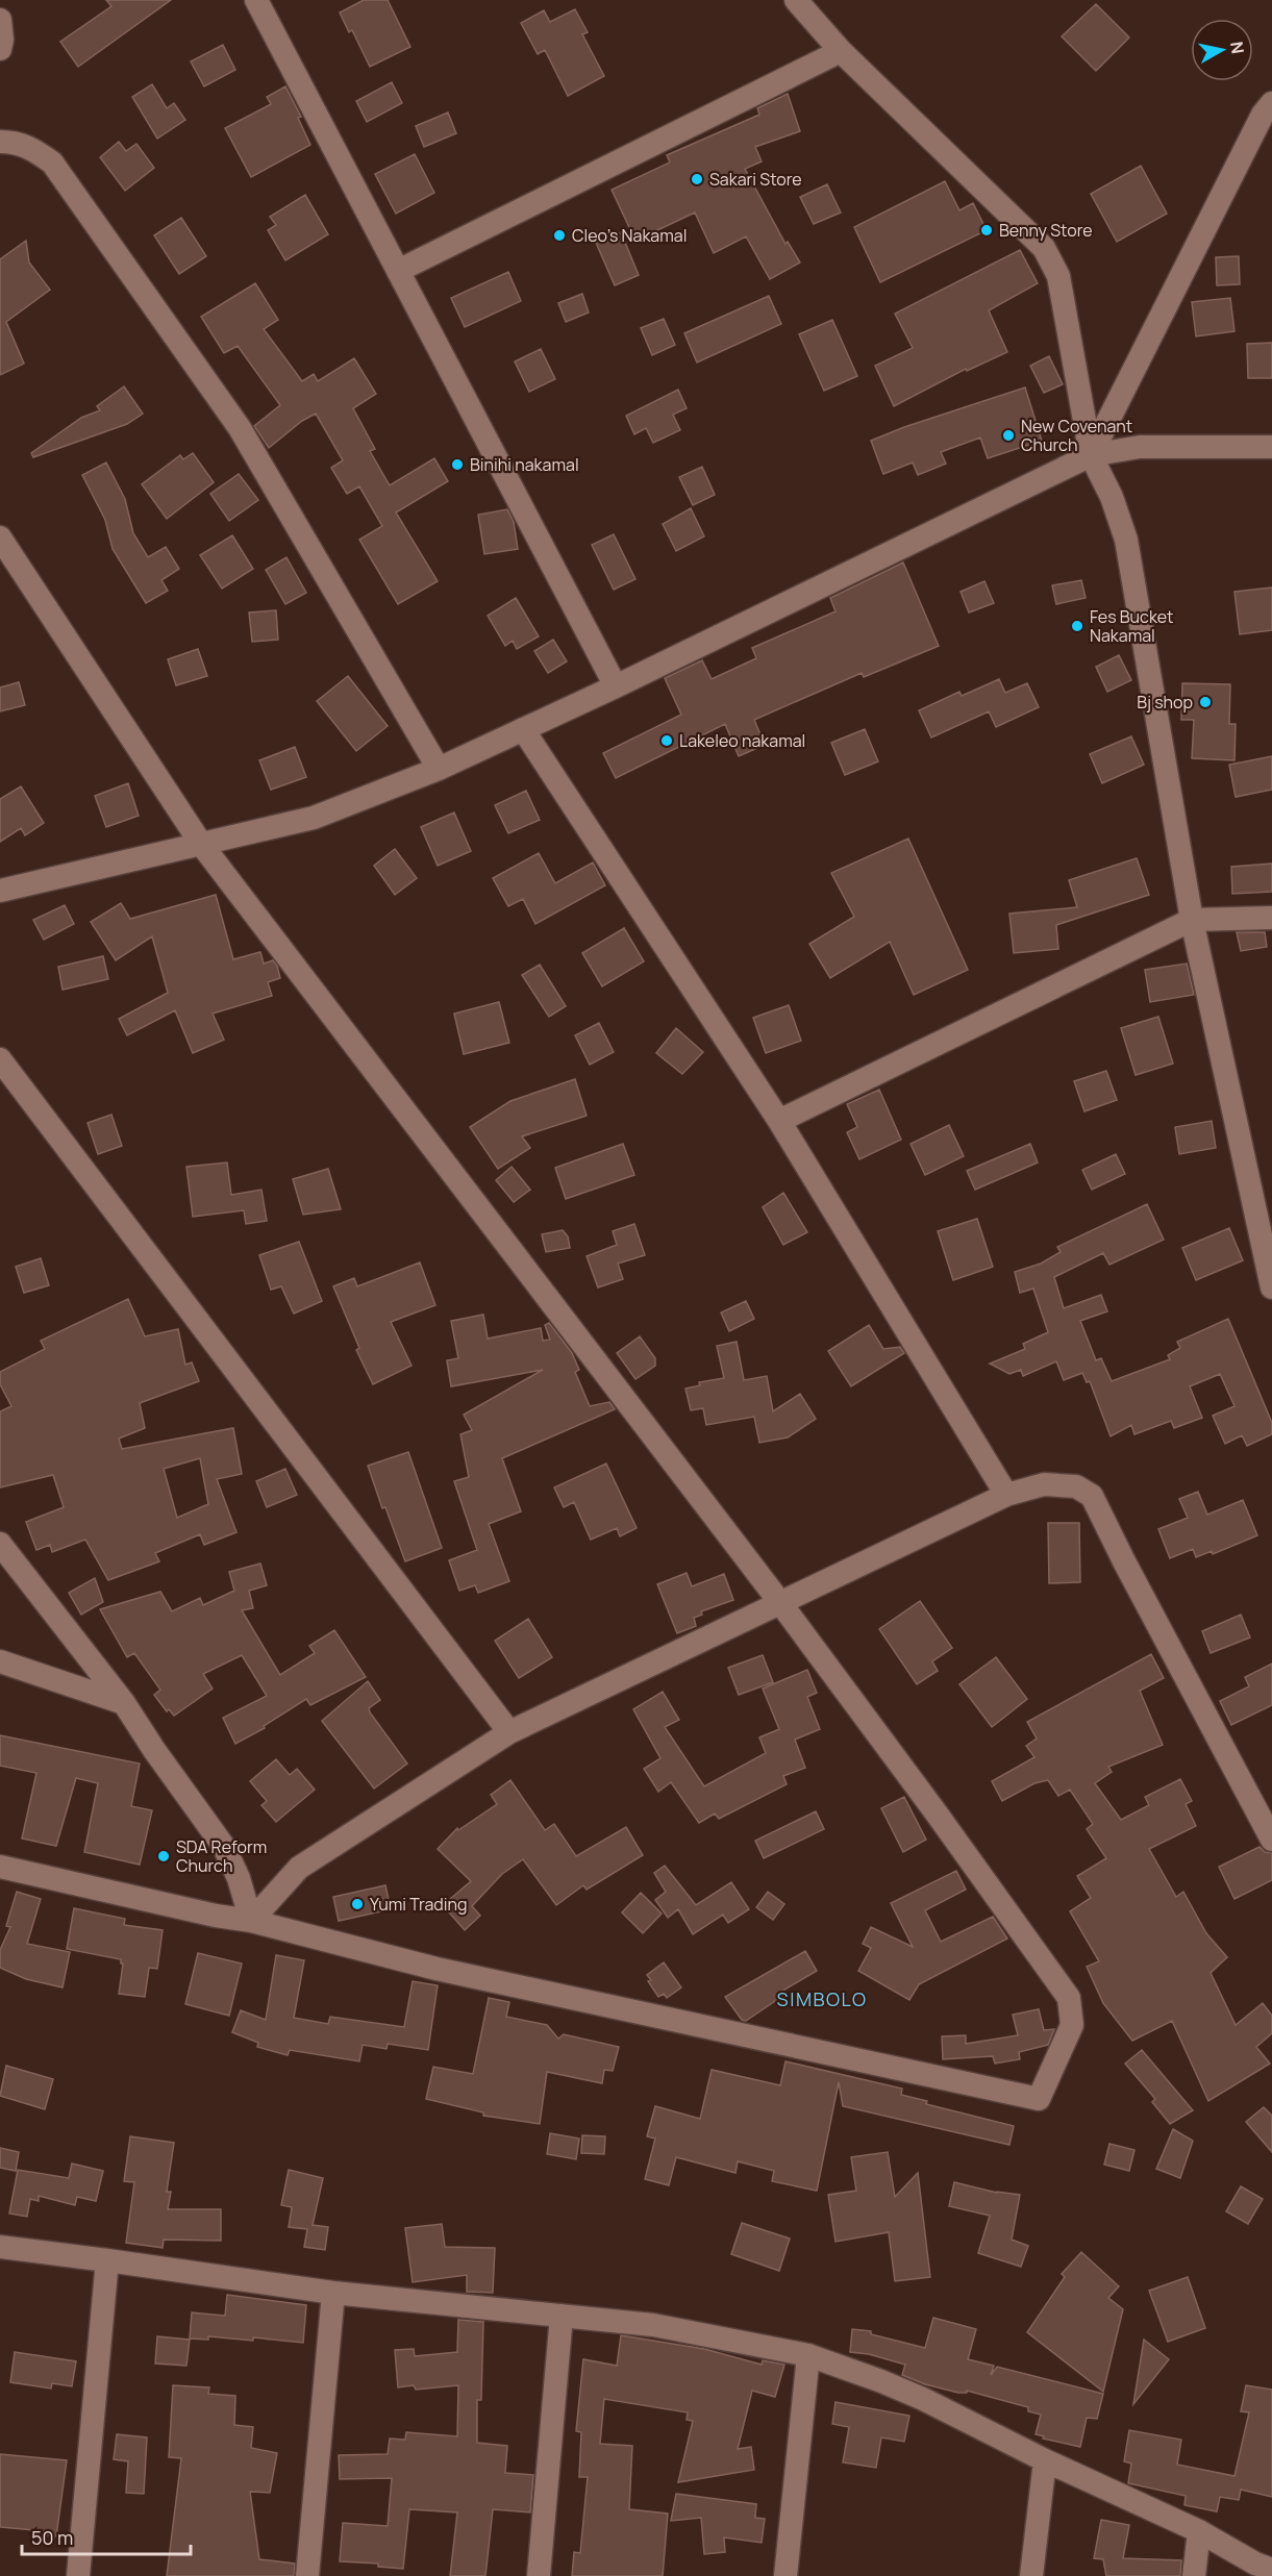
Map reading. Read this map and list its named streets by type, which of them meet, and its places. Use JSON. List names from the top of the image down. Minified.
{"districts":["SIMBOLO"],"places":["Sakari Store","Benny Store","Cleo's Nakamal","New Covenant Church","Binihi nakamal","Fes Bucket Nakamal","Bj shop","Lakeleo nakamal","SDA Reform Church","Yumi Trading"],"scale_bar":"50 m","north":"right"}
